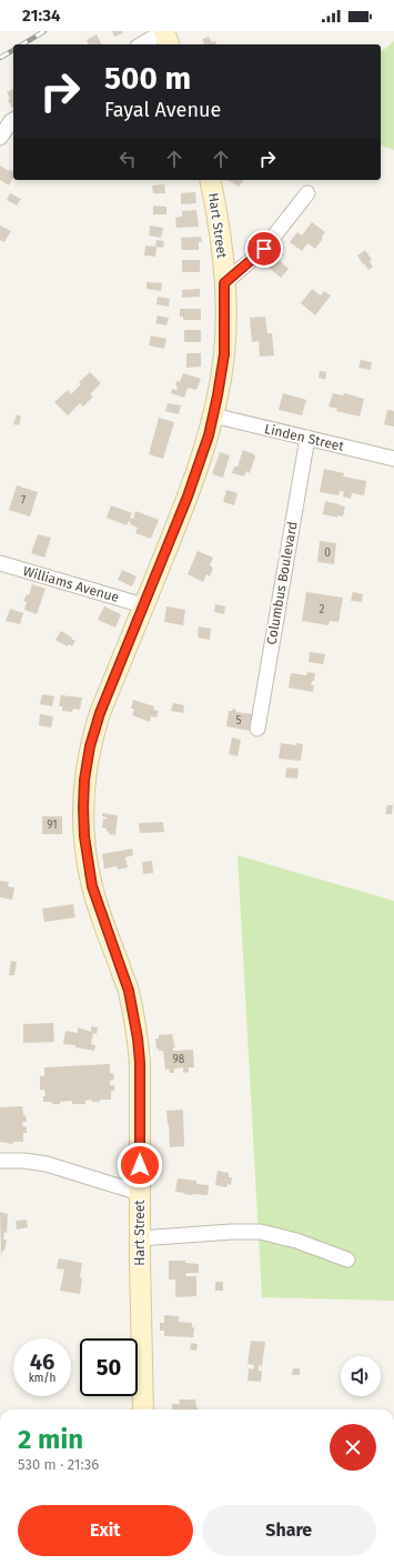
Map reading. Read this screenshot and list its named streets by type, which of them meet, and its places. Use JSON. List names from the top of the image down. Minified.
{"streets":{"main road":["Hart Street"],"street":["Linden Street","Columbus Boulevard","Williams Avenue"]},"crossings":[["Hart Street","Linden Street"],["Hart Street","Williams Avenue"],["Linden Street","Columbus Boulevard"]],"house_numbers":["7","0","2","5","91","98"],"page":{"status":"21:34","turn":["500 m","Fayal Avenue"],"speed":"46 km/h","limit":"50","heading":["2 min","530 m · 21:36"],"buttons":["Exit","Share"]}}
